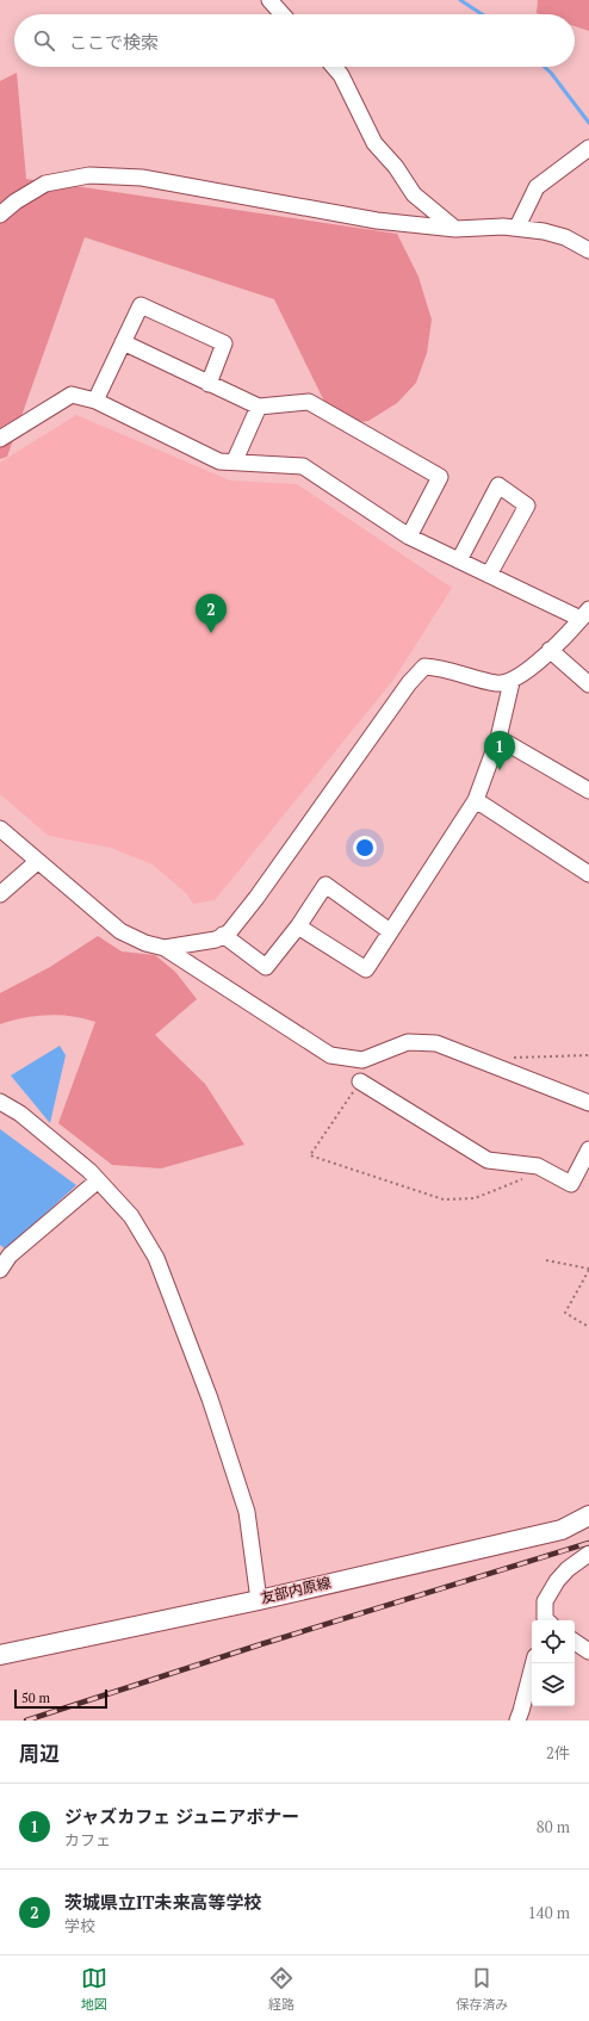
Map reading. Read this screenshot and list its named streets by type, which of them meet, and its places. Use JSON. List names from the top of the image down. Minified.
{"streets":{"main road":["友部内原線"]},"scale_bar":"50 m","page":{"search":"ここで検索","pins":["2","1"],"scale":"50 m","heading":["周辺","2件"],"list":[{"mark":"1","name":"ジャズカフェ ジュニアボナー","note":"カフェ","value":"80 m"},{"mark":"2","name":"茨城県立IT未来高等学校","note":"学校","value":"140 m"}],"nav":["地図","経路","保存済み"]}}
